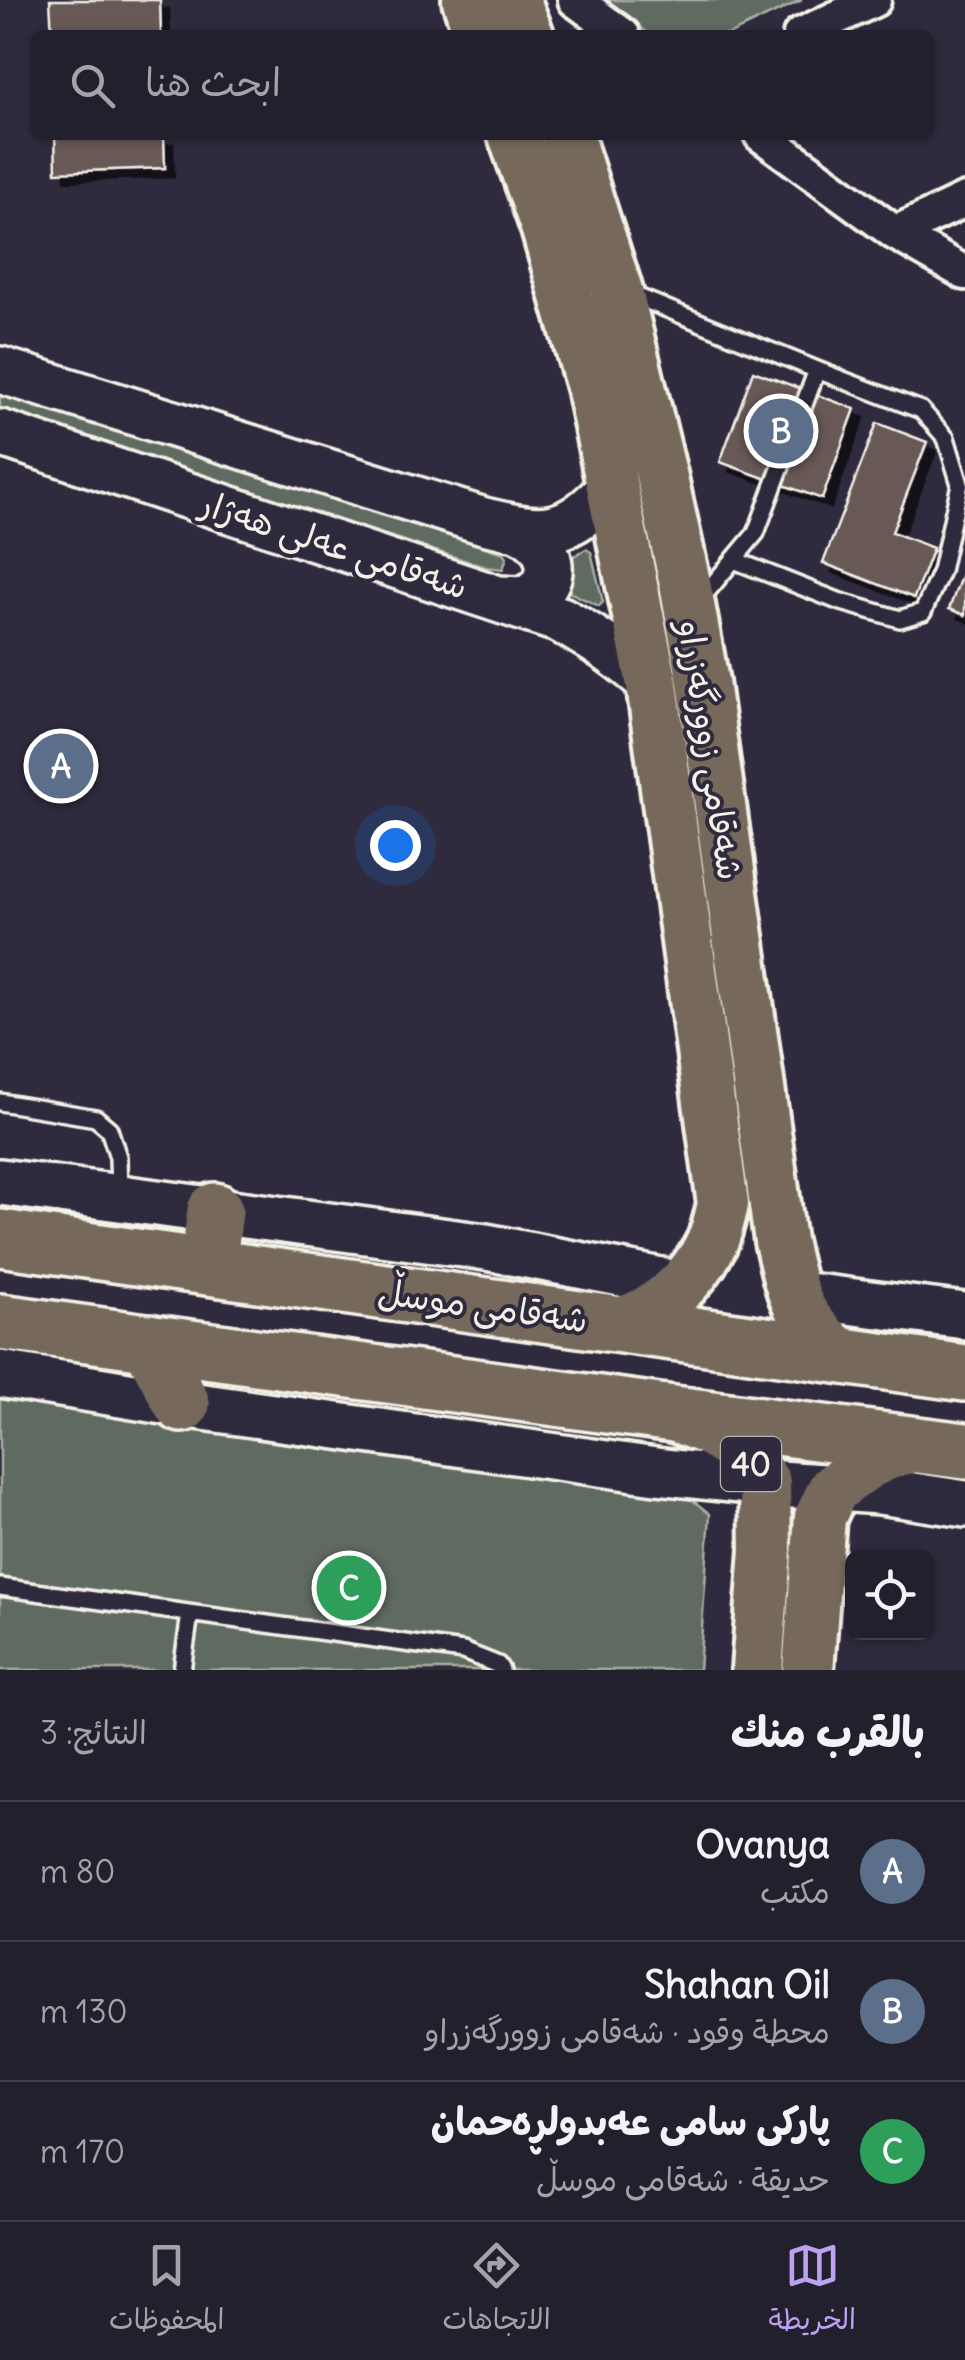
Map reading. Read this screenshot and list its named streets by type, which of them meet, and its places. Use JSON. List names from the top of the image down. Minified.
{"streets":{"highway":["شەقامی موسڵ"],"main road":["شەقامی زوورگەزراو","40"],"street":["شەقامی عەلی هەژار"]},"crossings":[["شەقامی عەلی هەژار","شەقامی زوورگەزراو"],["شەقامی زوورگەزراو","شەقامی موسڵ"]],"page":{"search":"ابحث هنا","pins":["B","A","C"],"heading":["بالقرب منك","النتائج: 3"],"list":[{"mark":"A","name":"Ovanya","note":"مكتب","value":"80 m"},{"mark":"B","name":"Shahan Oil","note":"محطة وقود · شەقامی زوورگەزراو","value":"130 m"},{"mark":"C","name":"پارکی سامی عەبدولڕەحمان","note":"حديقة · شەقامی موسڵ","value":"170 m"}],"nav":["الخريطة","الاتجاهات","المحفوظات"]}}
